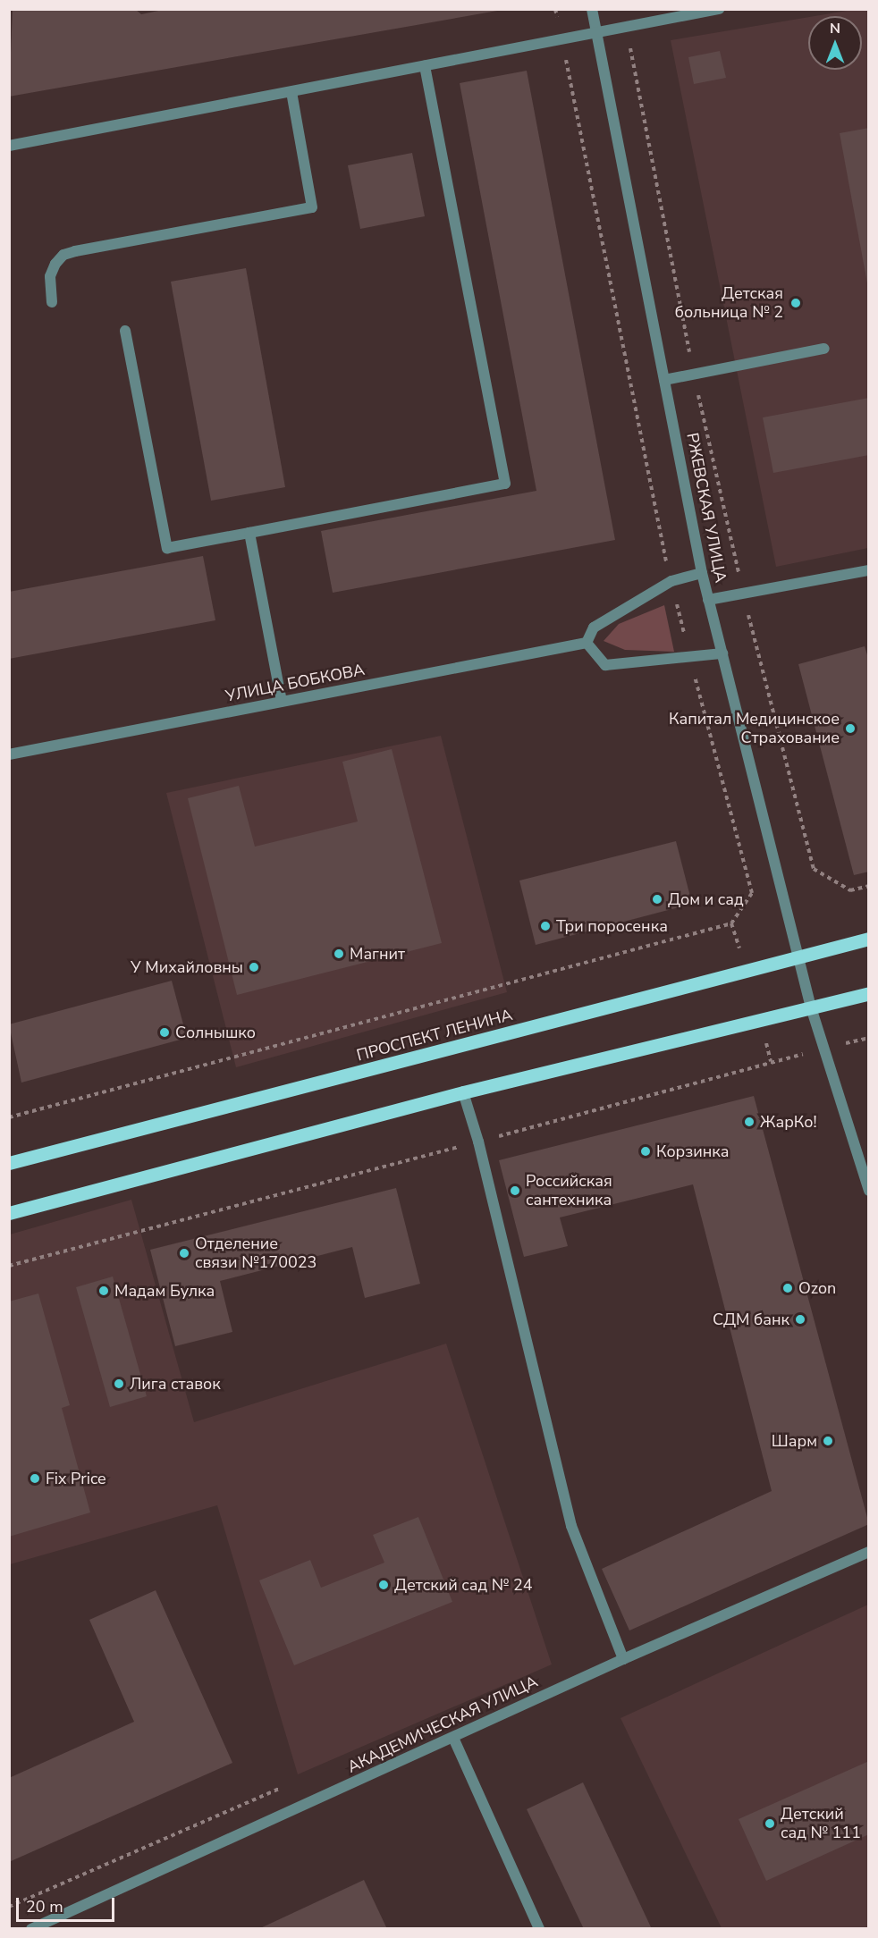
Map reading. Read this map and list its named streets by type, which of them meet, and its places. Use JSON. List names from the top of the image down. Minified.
{"streets":{"main road":["ПРОСПЕКТ ЛЕНИНА"],"street":["РЖЕВСКАЯ УЛИЦА","УЛИЦА БОБКОВА","АКАДЕМИЧЕСКАЯ УЛИЦА"]},"crossings":[["РЖЕВСКАЯ УЛИЦА","ПРОСПЕКТ ЛЕНИНА"]],"places":["Детская больница № 2","Капитал Медицинское Страхование","Дом и сад","Три поросенка","Магнит","У Михайловны","Солнышко","ЖарКо!","Корзинка","Российская сантехника","Отделение связи №170023","Ozon","Мадам Булка","СДМ банк","Лига ставок","Шарм","Fix Price","Детский сад № 24","Детский сад № 111"],"scale_bar":"20 m","north":"top"}
